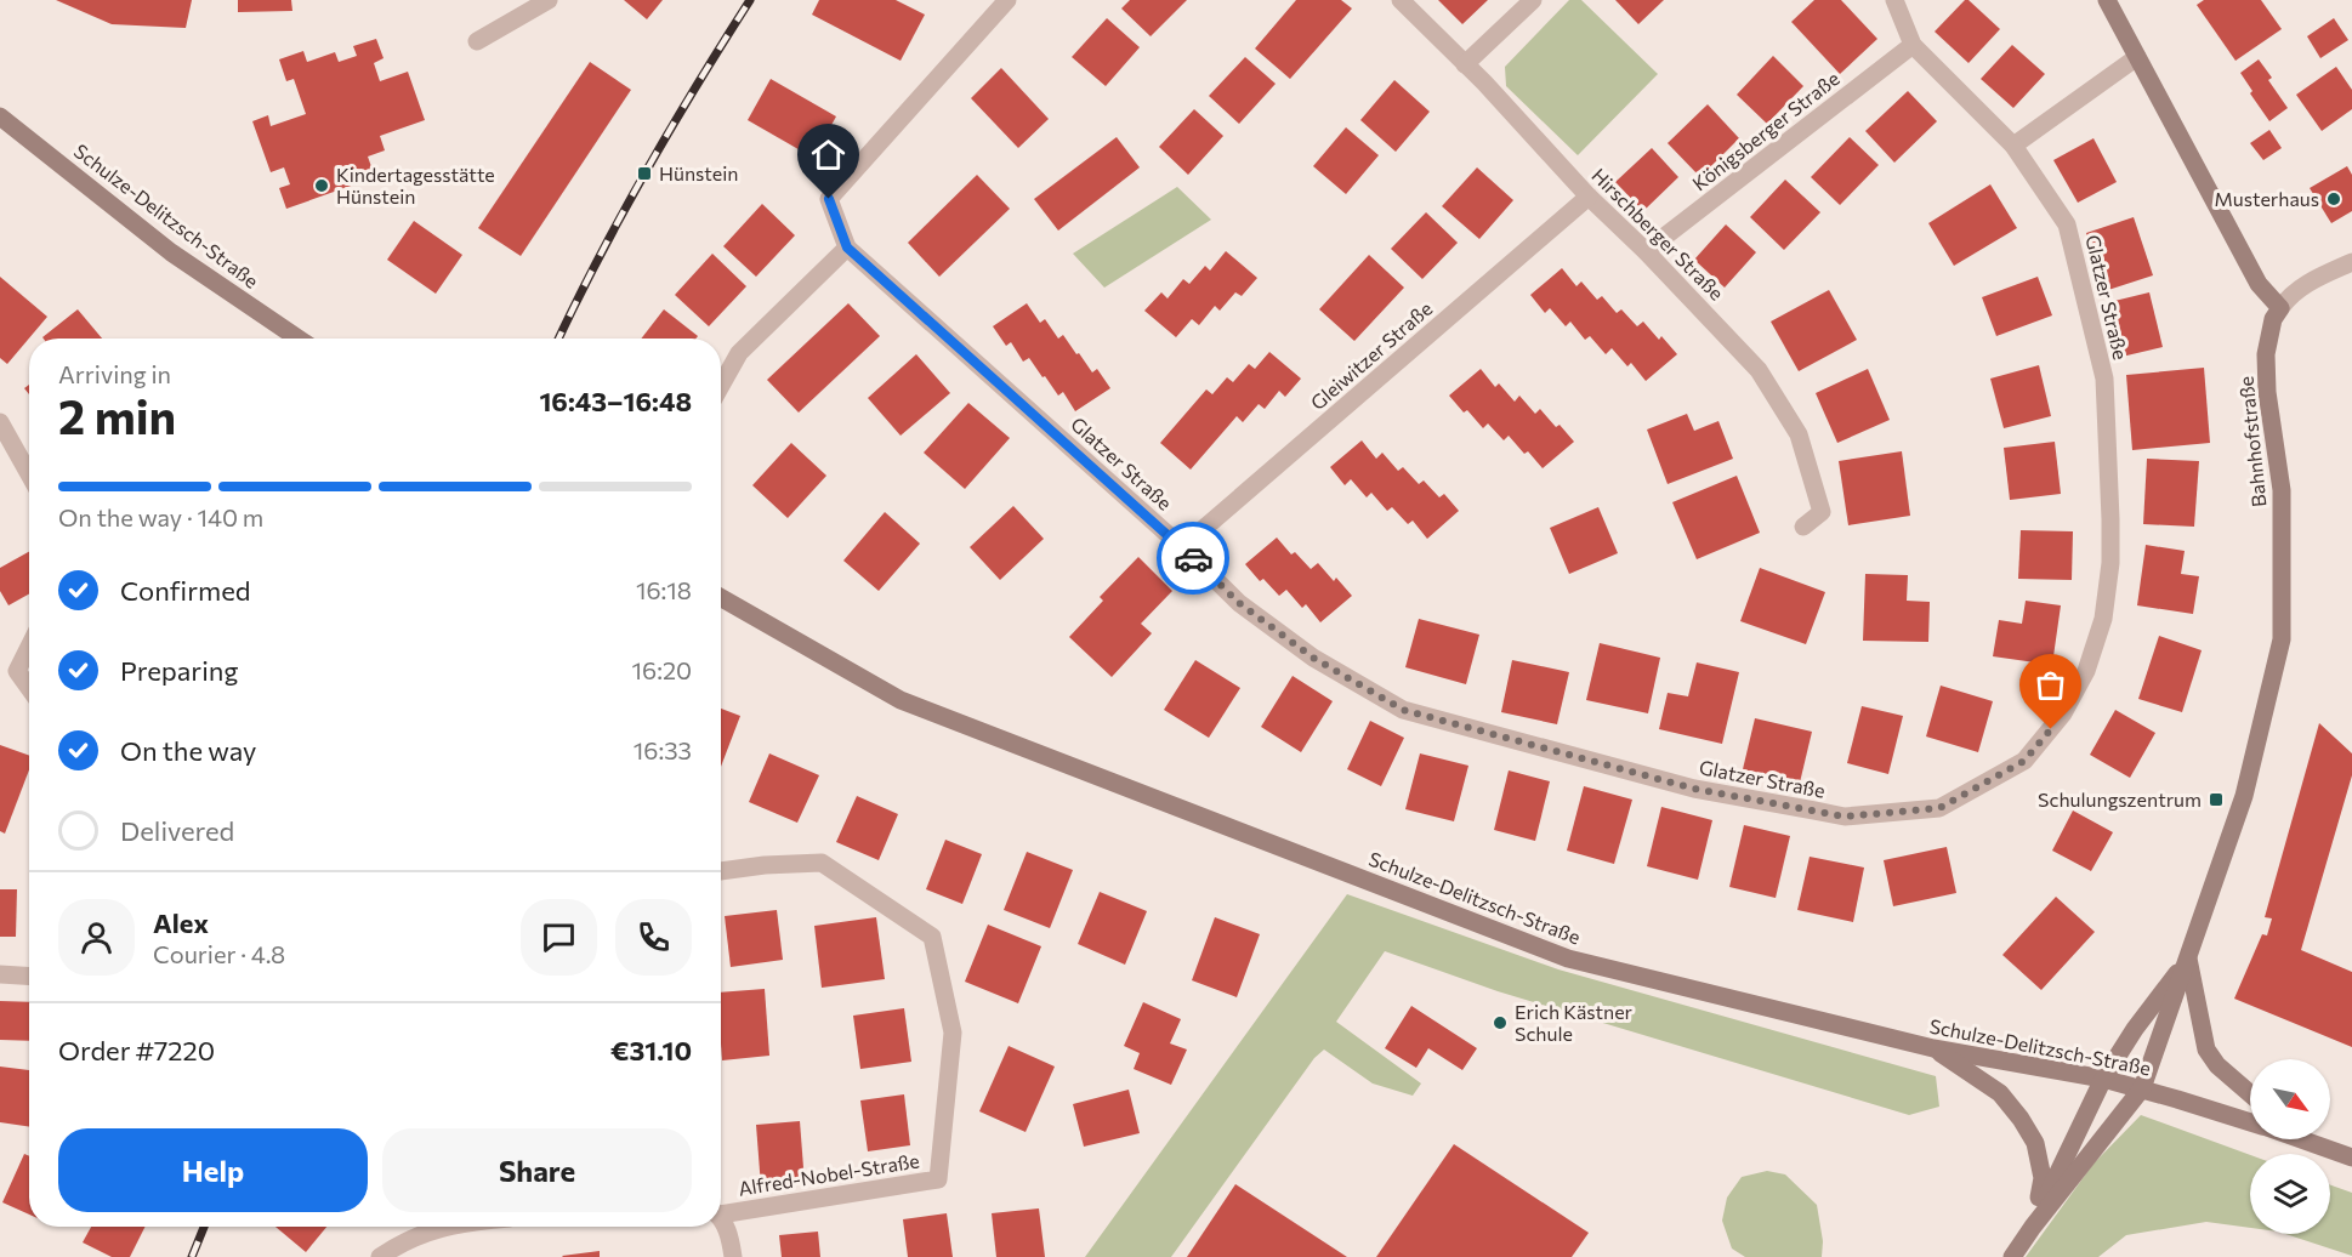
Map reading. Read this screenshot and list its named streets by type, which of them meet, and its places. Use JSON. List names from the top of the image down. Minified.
{"streets":{"main road":["Schulze-Delitzsch-Straße","Bahnhofstraße"],"street":["Königsberger Straße","Hirschberger Straße","Glatzer Straße","Gleiwitzer Straße","Alfred-Nobel-Straße"]},"crossings":[["Königsberger Straße","Hirschberger Straße"],["Königsberger Straße","Glatzer Straße"],["Schulze-Delitzsch-Straße","Bahnhofstraße"],["Hirschberger Straße","Gleiwitzer Straße"],["Glatzer Straße","Gleiwitzer Straße"]],"places":{"transit":["Hünstein","Schulungszentrum"],"other":["Kindertagesstätte Hünstein","Musterhaus","Erich Kästner Schule"]},"north":"bottom right","page":{"heading":["2 min","Arriving in","16:43–16:48"],"panel":["Alex","Courier · 4.8","Order #7220","€31.10"],"bar":"On the way · 140 m","list":[["Confirmed","16:18"],["Preparing","16:20"],["On the way","16:33"],"Delivered"],"buttons":["Help","Share"]}}
